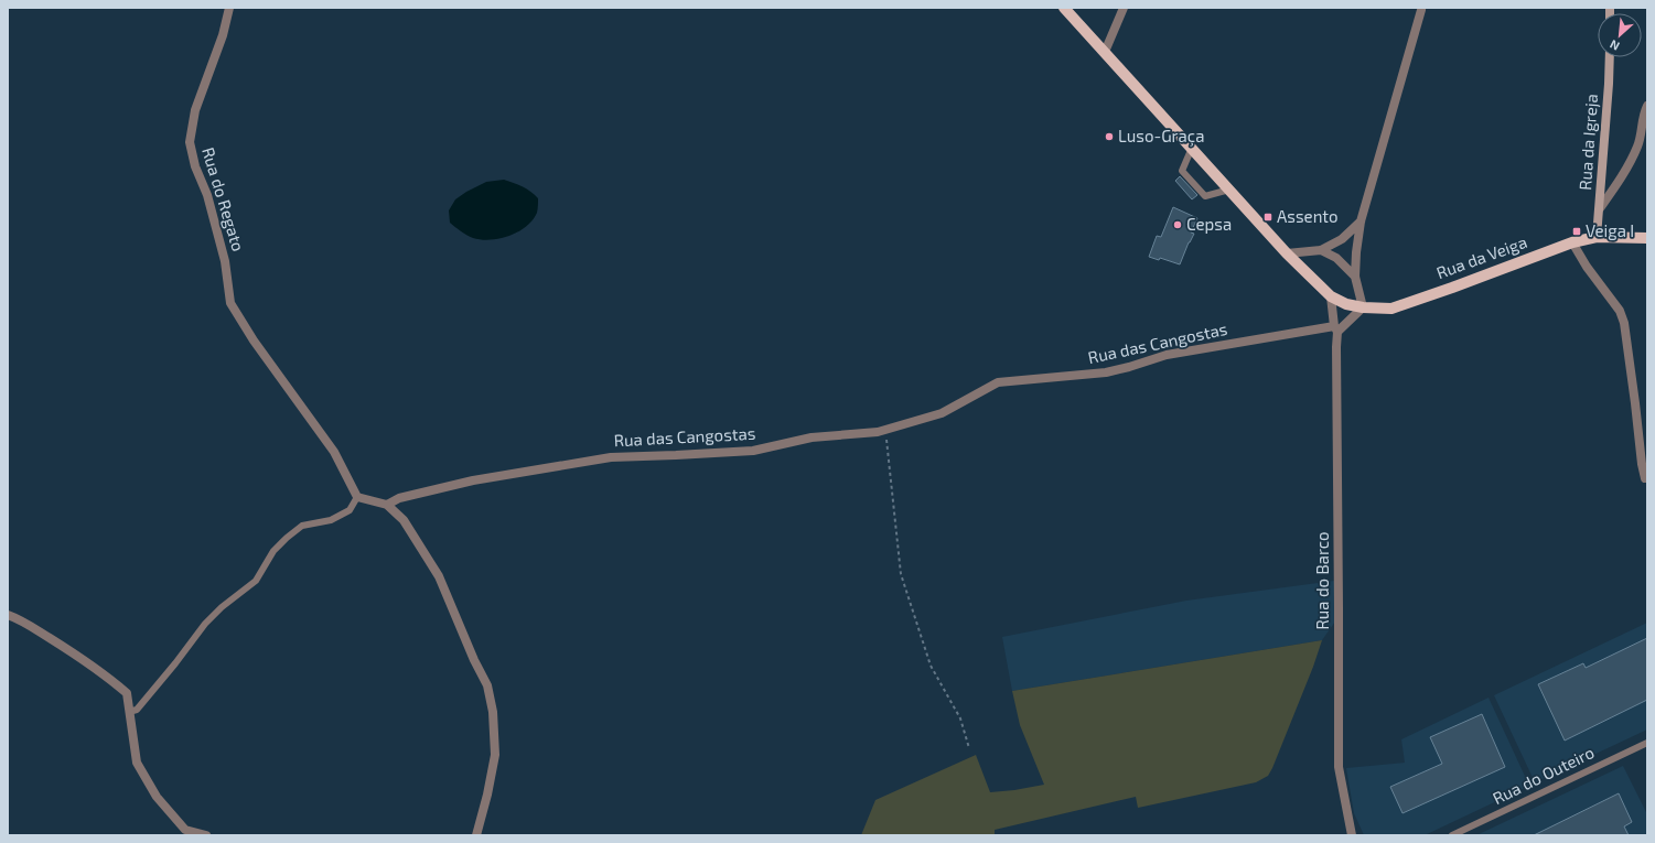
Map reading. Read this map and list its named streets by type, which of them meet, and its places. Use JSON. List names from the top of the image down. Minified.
{"streets":{"main road":["Rua da Veiga"],"street":["Rua da Igreja","Rua do Regato","Rua das Cangostas","Rua do Barco"],"lane":["Rua do Outeiro"]},"crossings":[["Rua da Igreja","Rua da Veiga"],["Rua da Veiga","Rua do Barco"],["Rua das Cangostas","Rua do Barco"]],"places":{"other":["Luso-Graça","Cepsa"],"transit":["Assento","Veiga I"]},"north":"bottom left"}
